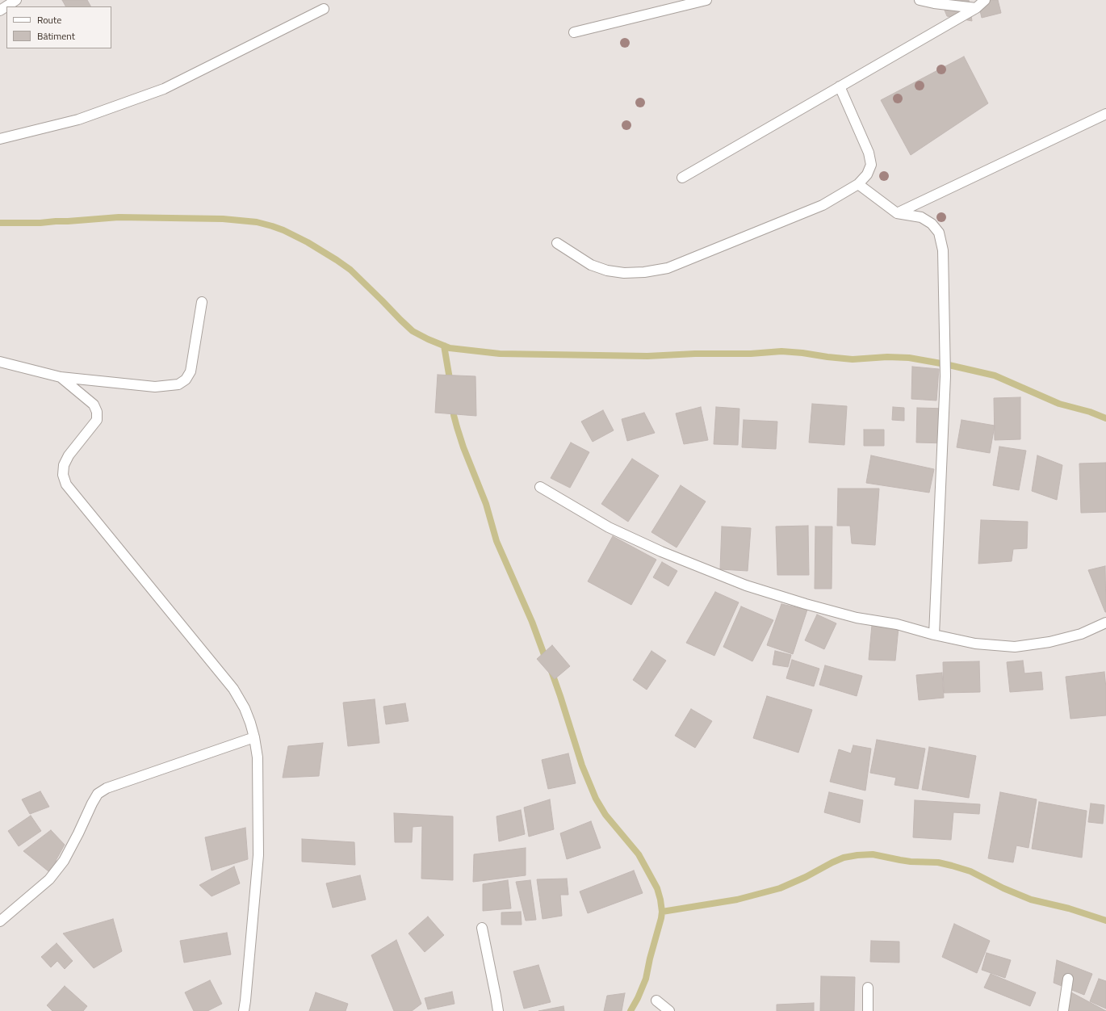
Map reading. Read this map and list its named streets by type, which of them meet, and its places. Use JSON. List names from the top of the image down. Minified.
{"legend":["Route","Bâtiment"]}
